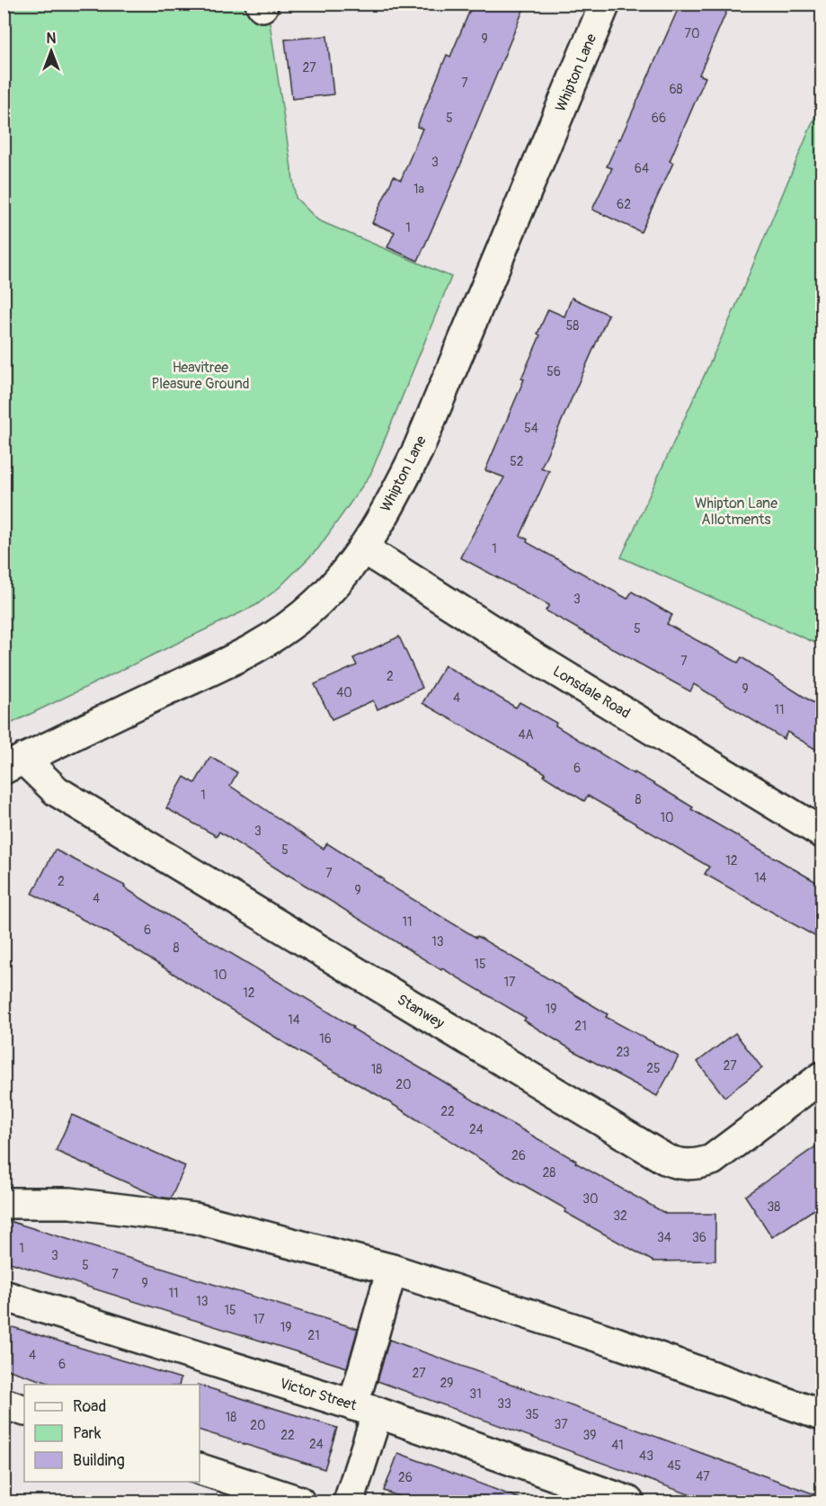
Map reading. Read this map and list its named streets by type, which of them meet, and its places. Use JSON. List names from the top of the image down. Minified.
{"streets":{"street":["Whipton Lane","Lonsdale Road","Stanwey","Victor Street"]},"crossings":[["Whipton Lane","Lonsdale Road"],["Whipton Lane","Stanwey"]],"parks":["Heavitree Pleasure Ground","Whipton Lane Allotments"],"house_numbers":["70","9","27","7","68","5","66","3","64","1a","62","1","58","56","54","52","1","3","5","7","2","9","40","4","11","4A","6","1","8","10","3","5","12","7","14","2","9","4","11","6","13","8","15","10","17","12","19","14","21","16","23","27","25","18","20","22","24","26","28","30","38","32","34","36","1","3","5","7","9","11","13","15","17","19","21","4","6","27","29","31","33","35","18","37","20","22","39","24","41","43","45","47","26"],"legend":["Road","Park","Building"],"north":"top"}
